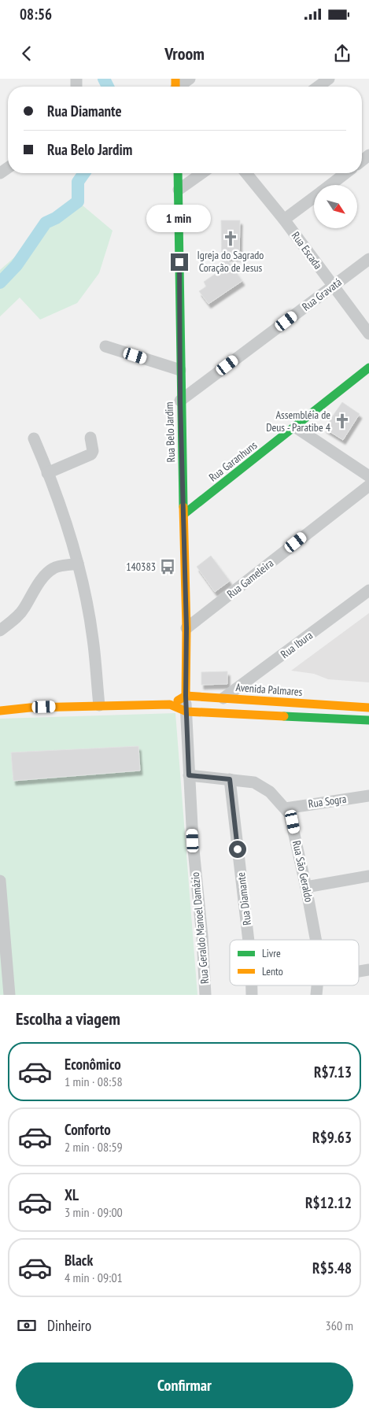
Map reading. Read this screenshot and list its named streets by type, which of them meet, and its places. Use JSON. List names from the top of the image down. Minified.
{"streets":{"street":["Rua Escada","Rua Gravatá","Rua Belo Jardim","Rua Garanhuns","Rua Gameleira","Rua Ibura","Avenida Palmares","Rua Sogra","Rua São Geraldo","Rua Diamante","Rua Geraldo Manoel Damázio"]},"crossings":[["Rua Escada","Rua Gravatá"],["Rua Gravatá","Rua Belo Jardim"],["Rua Belo Jardim","Rua Garanhuns"],["Rua Belo Jardim","Rua Gameleira"],["Rua Belo Jardim","Avenida Palmares"],["Rua Belo Jardim","Rua Geraldo Manoel Damázio"],["Rua Ibura","Avenida Palmares"],["Avenida Palmares","Rua Geraldo Manoel Damázio"],["Rua Sogra","Rua São Geraldo"],["Rua São Geraldo","Rua Diamante"],["Rua São Geraldo","Rua Geraldo Manoel Damázio"]],"places":{"church":["Igreja do Sagrado Coração de Jesus","Assembléia de Deus - Paratibe 4"],"bus stop":["140383"]},"legend":["Livre","Lento"],"north":"bottom right","page":{"status":"08:56","header":"Vroom","banner":["Rua Diamante","Rua Belo Jardim"],"bubble":"1 min","heading":"Escolha a viagem","list":[{"name":"Econômico","note":"1 min · 08:58","value":"R$7.13"},{"name":"Conforto","note":"2 min · 08:59","value":"R$9.63"},{"name":"XL","note":"3 min · 09:00","value":"R$12.12"},{"name":"Black","note":"4 min · 09:01","value":"R$5.48"}],"pay":["Dinheiro","360 m"],"buttons":"Confirmar"}}
